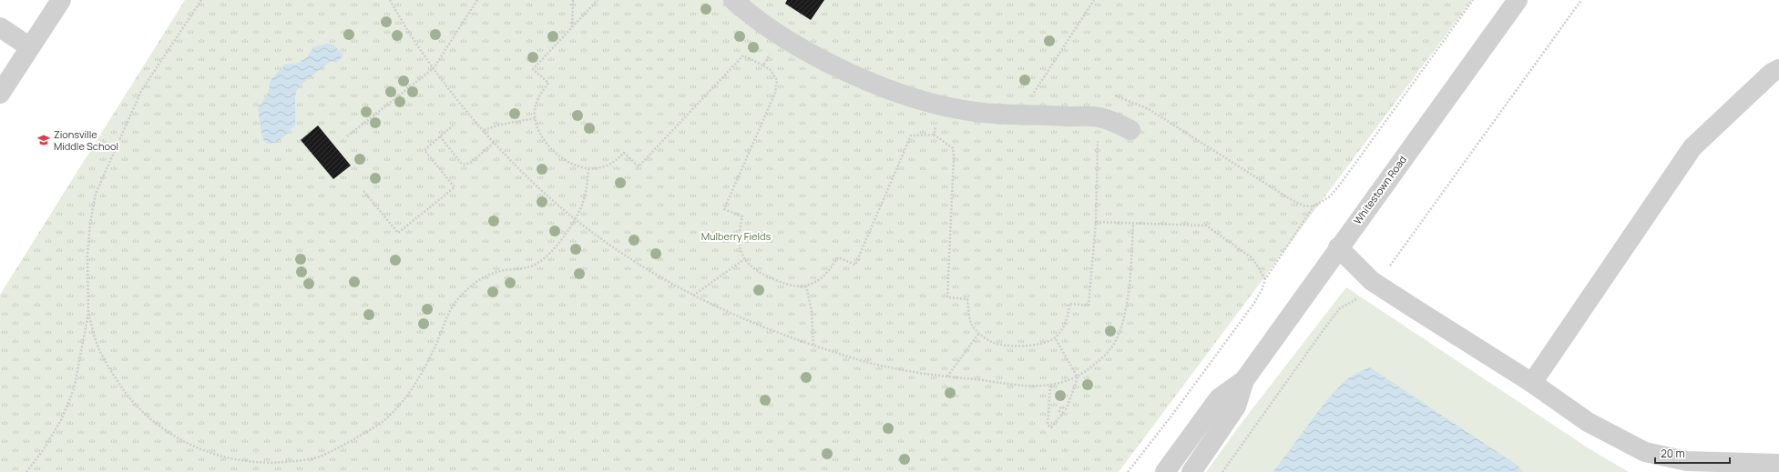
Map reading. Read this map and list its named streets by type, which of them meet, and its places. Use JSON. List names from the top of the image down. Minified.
{"streets":{"street":["Whitestown Road"]},"parks":["Mulberry Fields"],"places":{"school or university":["Zionsville Middle School"]},"scale_bar":"20 m"}
